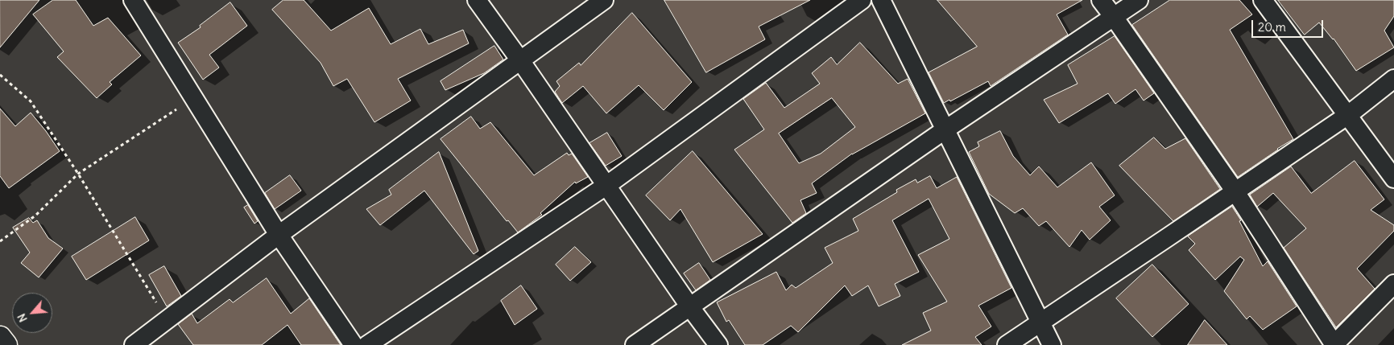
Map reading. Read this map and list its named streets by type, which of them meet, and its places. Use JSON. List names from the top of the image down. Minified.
{"scale_bar":"20 m","north":"bottom left"}
